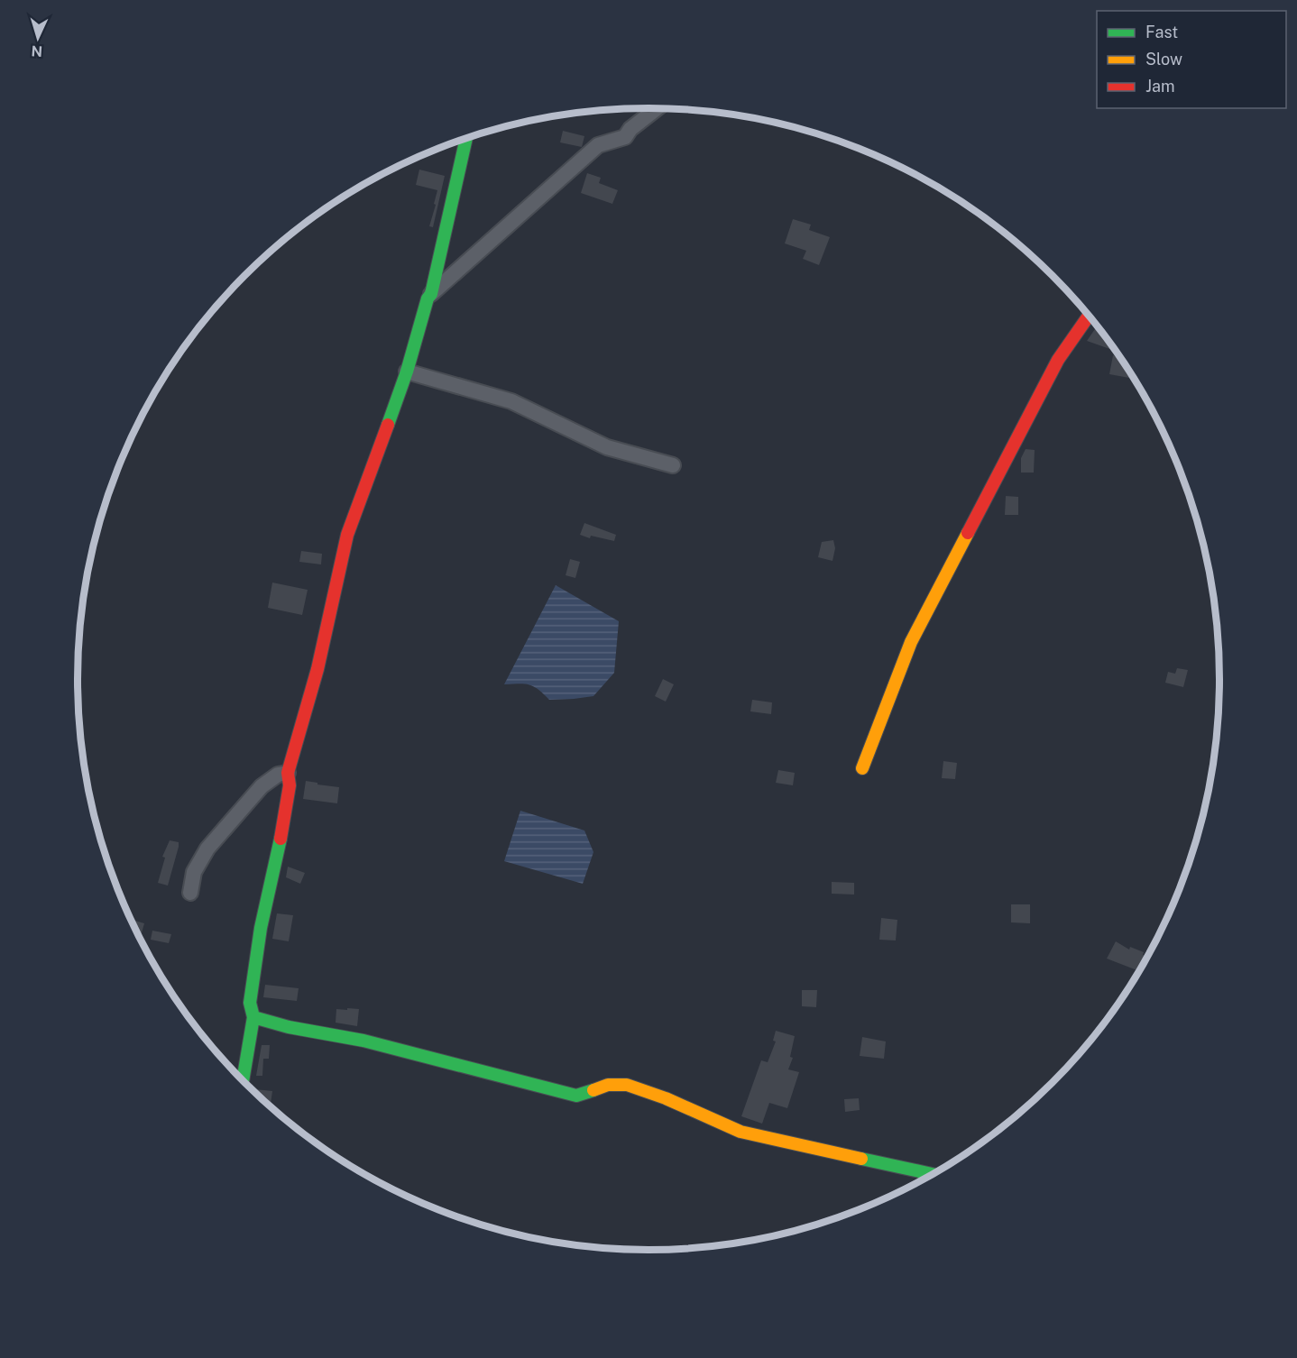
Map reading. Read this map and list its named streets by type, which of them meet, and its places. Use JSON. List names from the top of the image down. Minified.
{"legend":["Fast","Slow","Jam"],"north":"bottom"}
